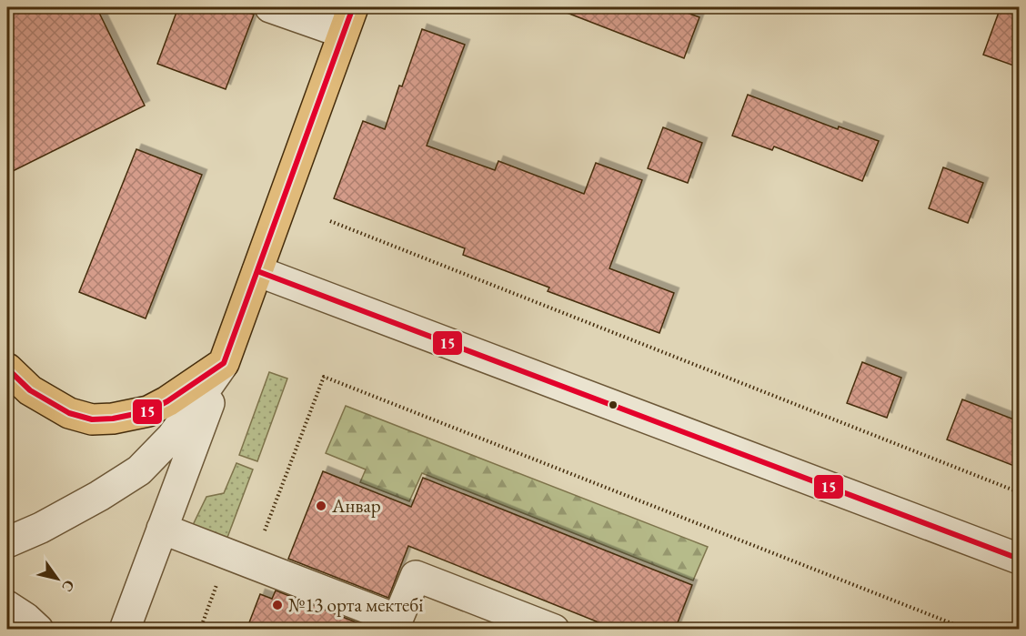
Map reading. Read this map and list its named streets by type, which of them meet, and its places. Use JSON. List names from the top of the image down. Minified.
{"places":["Анвар","№13 орта мектебі"],"lines":["transit line 15"],"north":"bottom right"}
